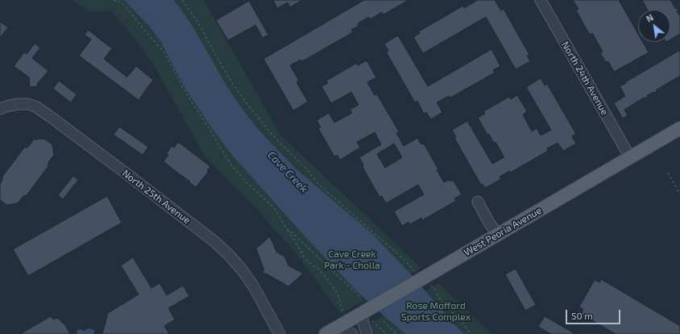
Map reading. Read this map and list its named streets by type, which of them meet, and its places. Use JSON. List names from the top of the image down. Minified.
{"streets":{"main road":["West Peoria Avenue"],"street":["North 24th Avenue","North 25th Avenue"]},"crossings":[["North 24th Avenue","West Peoria Avenue"]],"water":["Cave Creek"],"parks":["Cave Creek Park - Cholla","Rose Mofford Sports Complex"],"scale_bar":"50 m","north":"top left"}
